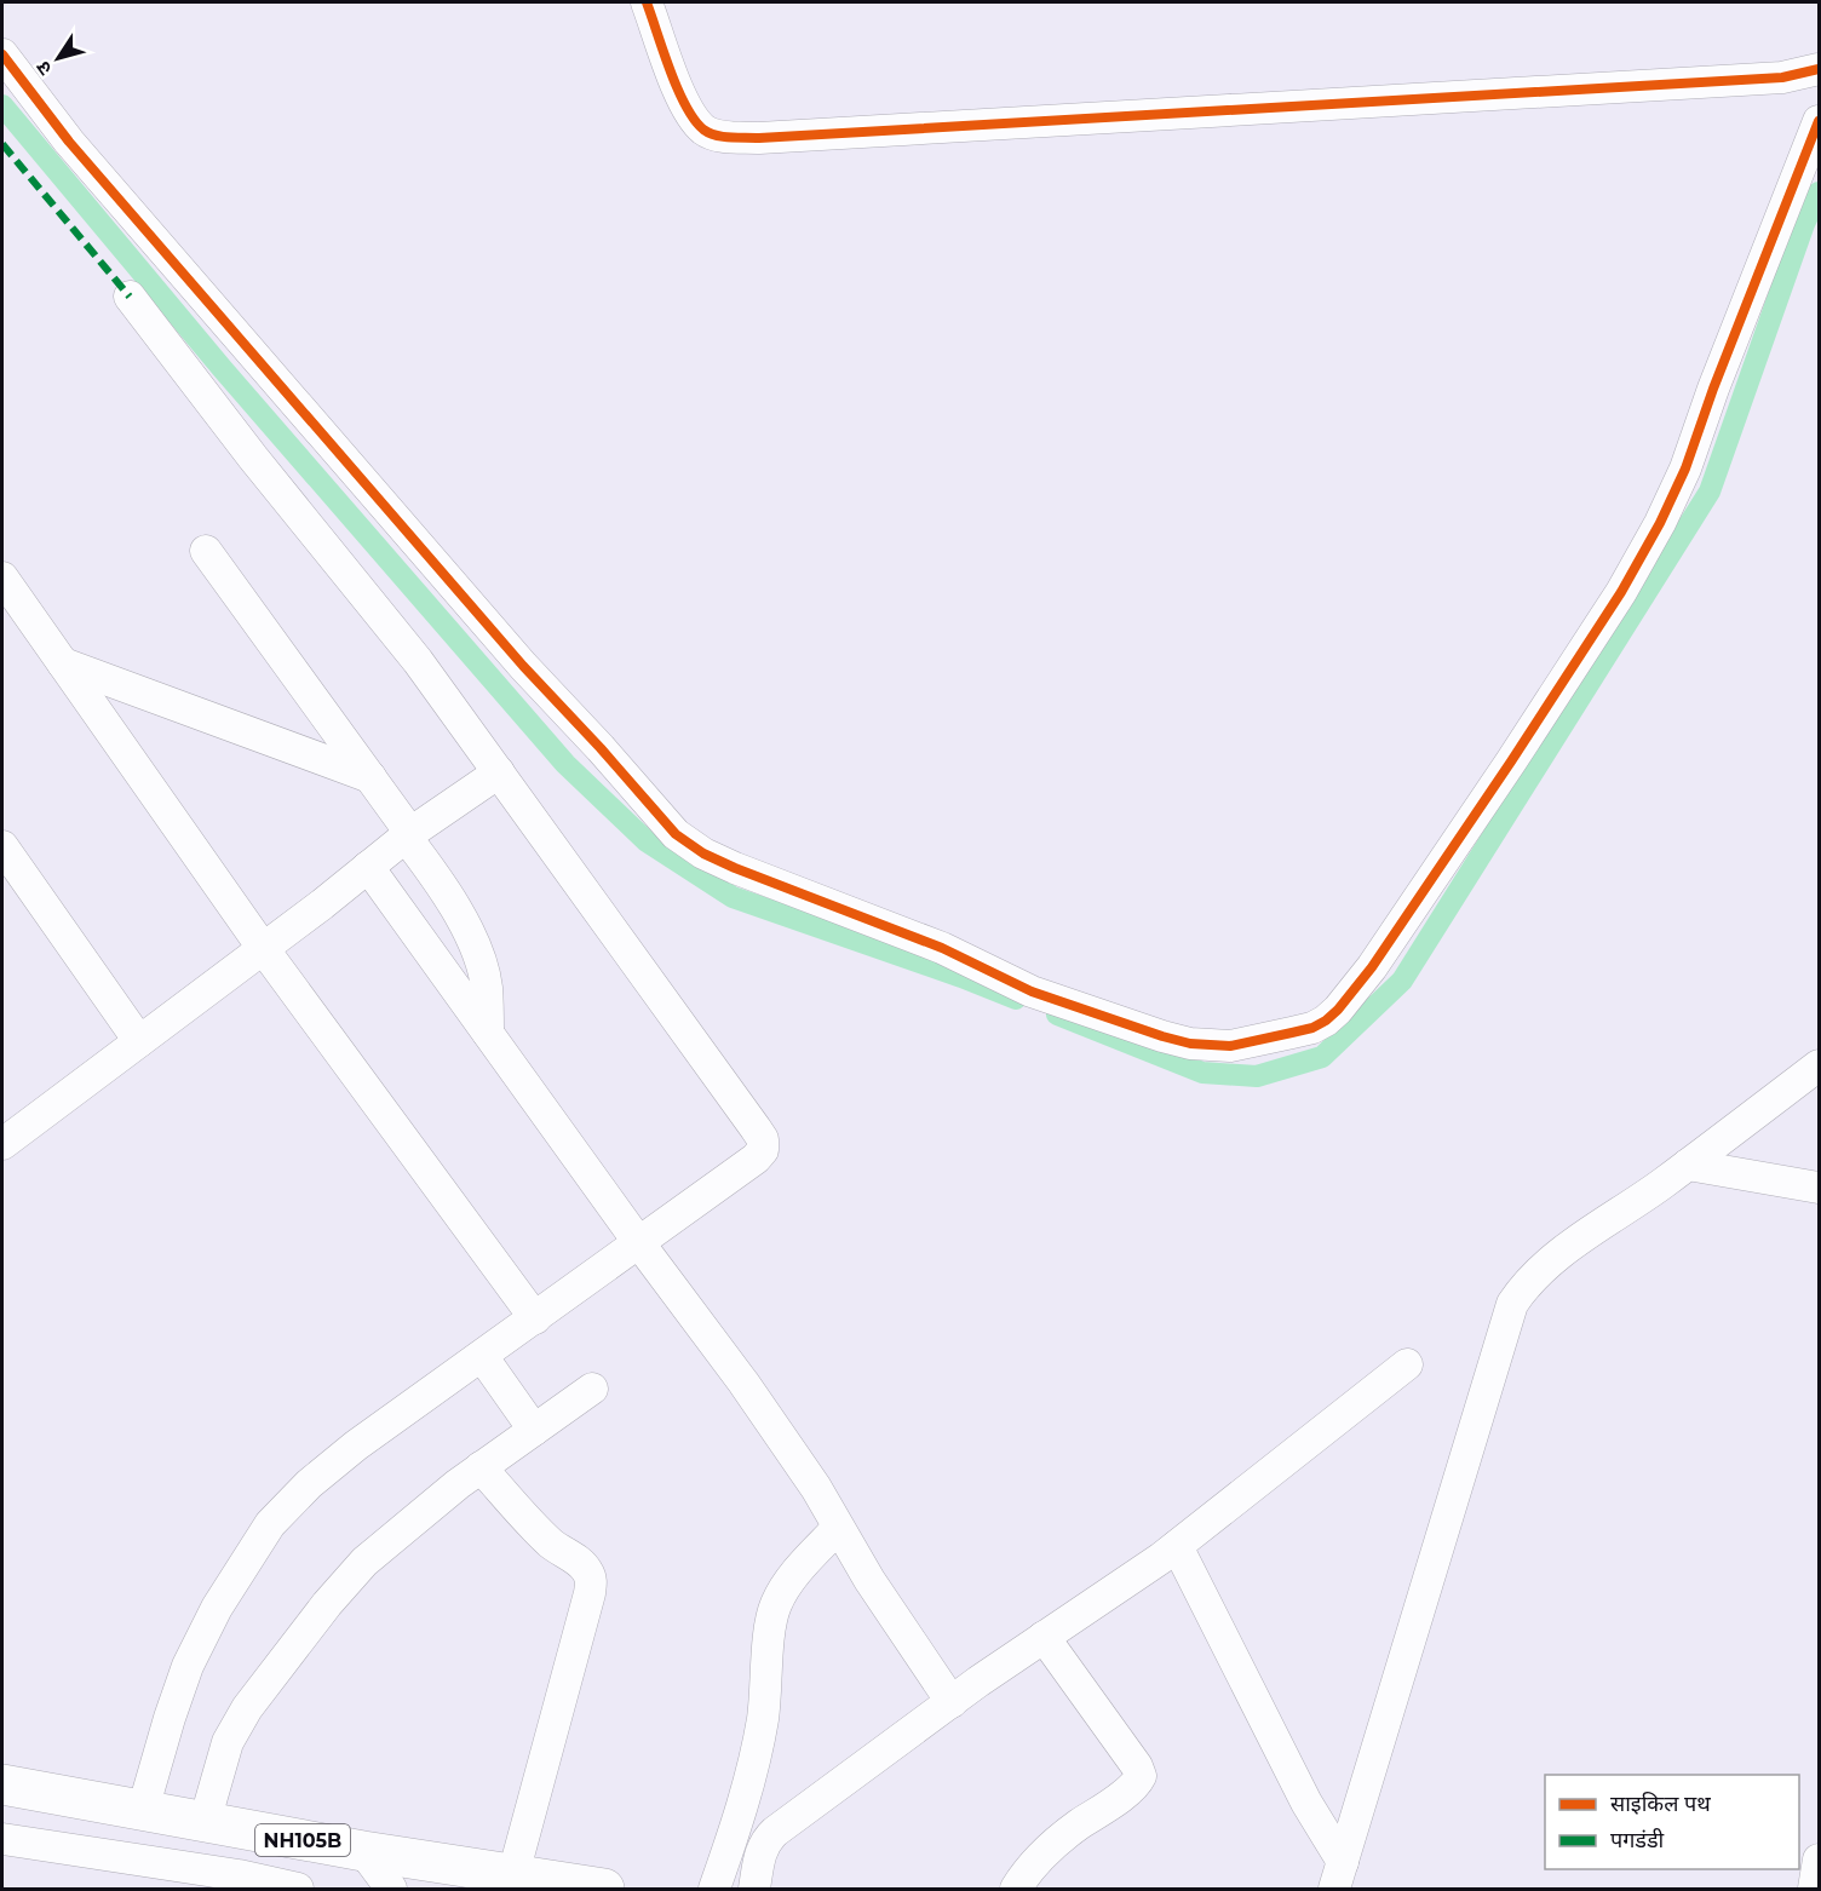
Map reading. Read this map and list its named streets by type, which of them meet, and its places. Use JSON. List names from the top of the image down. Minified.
{"streets":{"highway":["NH105B"]},"legend":["साइकिल पथ","पगडंडी"],"north":"bottom left"}
